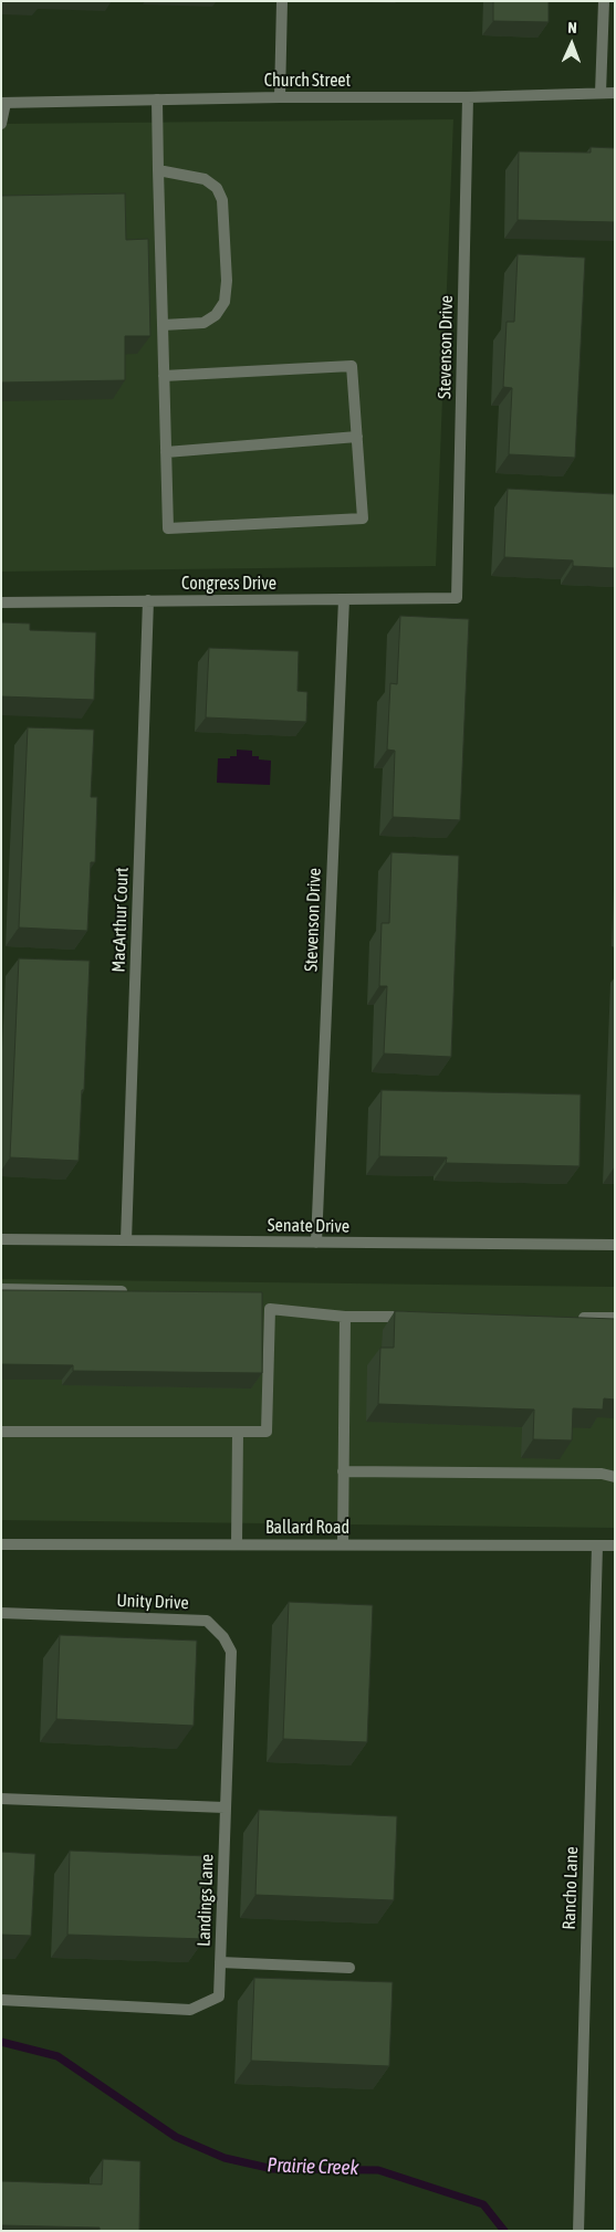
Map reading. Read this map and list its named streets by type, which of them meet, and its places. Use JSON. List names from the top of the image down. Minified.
{"streets":{"street":["Church Street","Stevenson Drive","Congress Drive","MacArthur Court","Senate Drive","Ballard Road","Unity Drive","Rancho Lane","Landings Lane"]},"crossings":[["Church Street","Stevenson Drive"],["Stevenson Drive","Congress Drive"],["Stevenson Drive","Senate Drive"],["Congress Drive","MacArthur Court"],["MacArthur Court","Senate Drive"],["Ballard Road","Rancho Lane"],["Unity Drive","Landings Lane"]],"water":["Prairie Creek"],"north":"top"}
